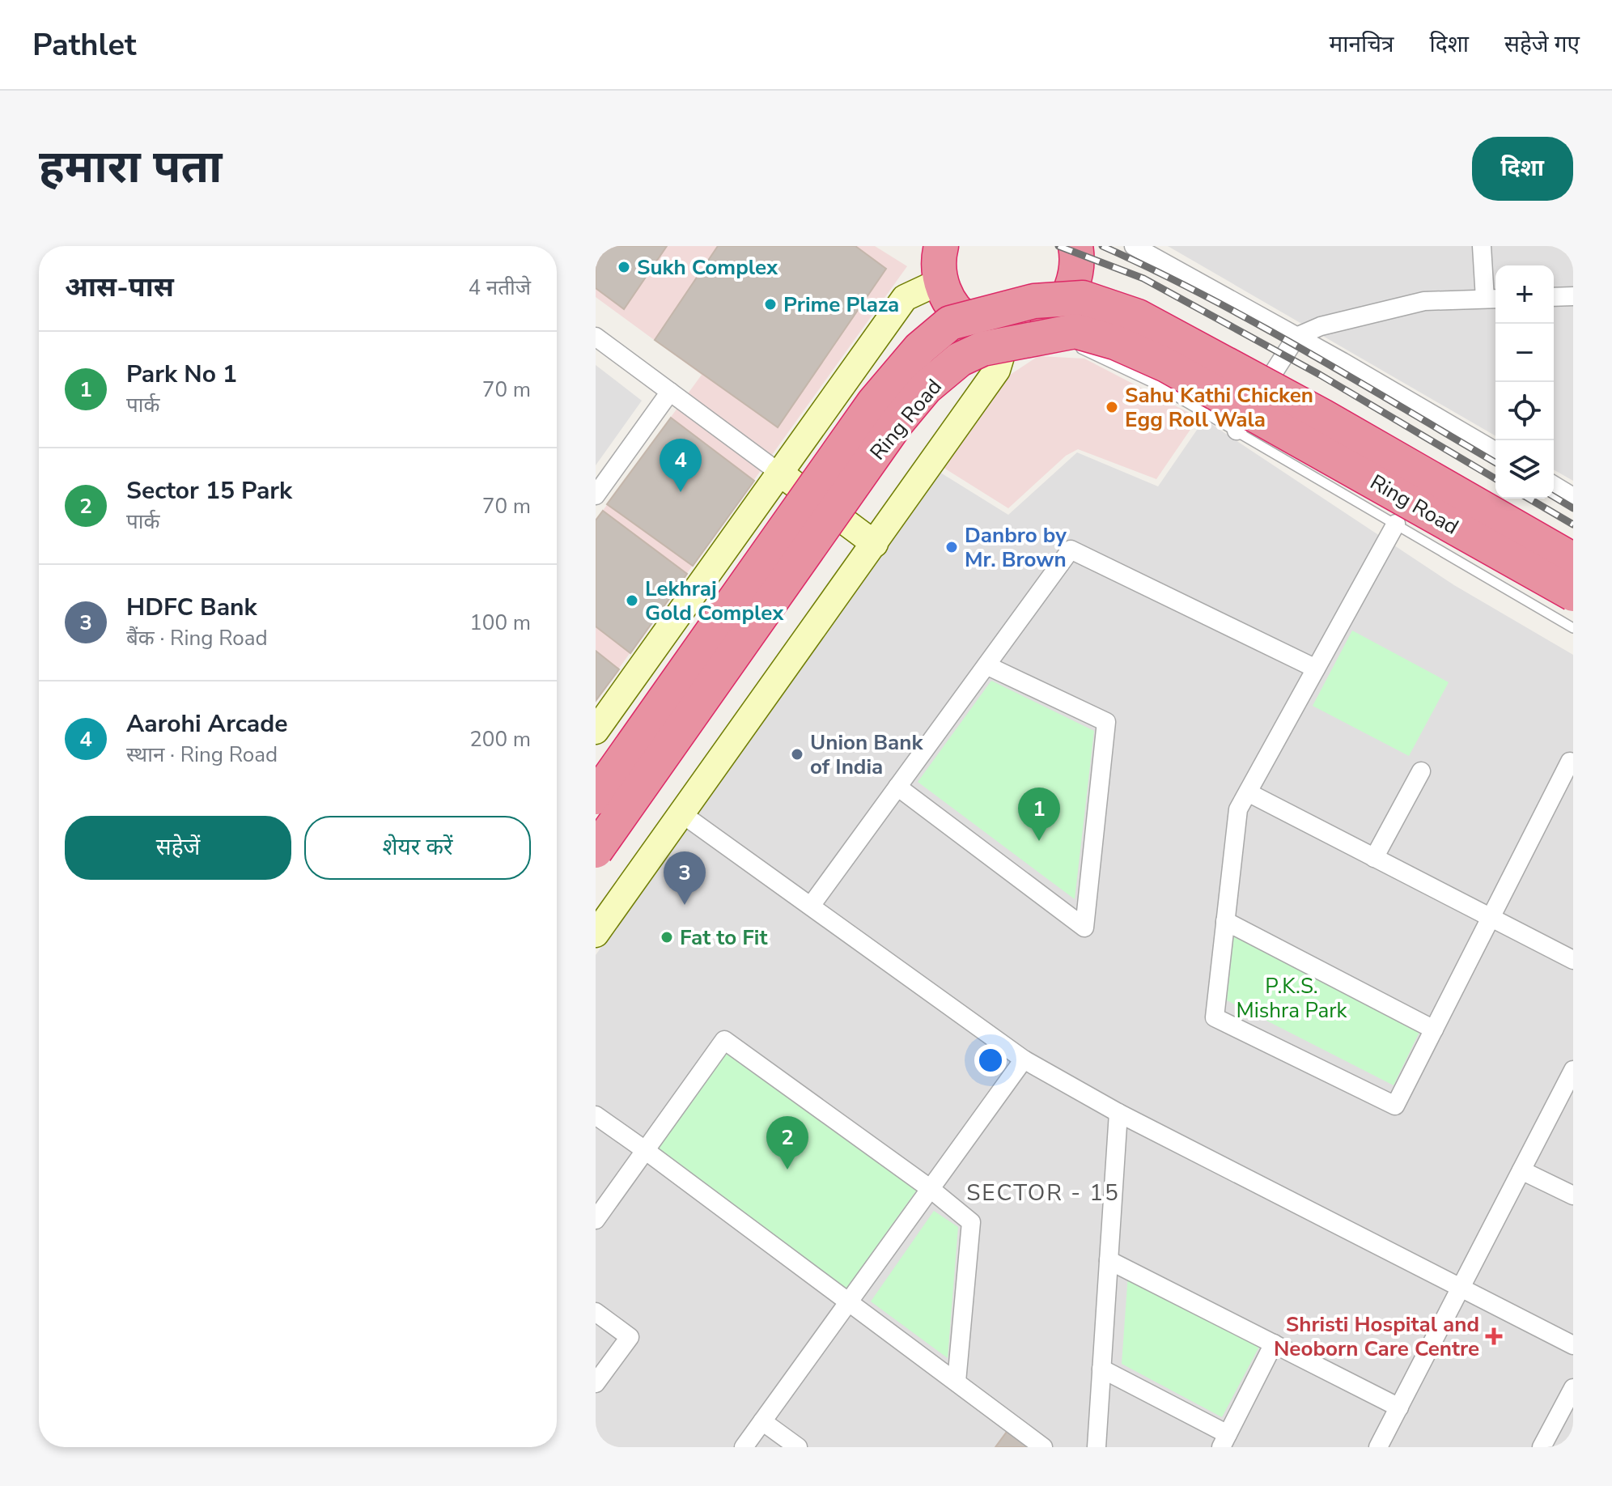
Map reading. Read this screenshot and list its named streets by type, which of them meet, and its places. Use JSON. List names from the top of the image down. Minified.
{"streets":{"highway":["Ring Road"]},"districts":["SECTOR - 15"],"parks":["P.K.S. Mishra Park"],"places":{"other":["Sukh Complex","Prime Plaza","Sahu Kathi Chicken Egg Roll Wala","Danbro by Mr. Brown","Lekhraj Gold Complex","Union Bank of India","Fat to Fit"],"health":["Shristi Hospital and Neoborn Care Centre"]},"page":{"header":"Pathlet","nav":["मानचित्र","दिशा","सहेजे गए"],"title":"हमारा पता","buttons":["दिशा",["सहेजें","शेयर करें"]],"heading":["आस-पास","4 नतीजे"],"map_buttons":["+","−"],"list":[{"mark":"1","name":"Park No 1","note":"पार्क","value":"70 m"},{"mark":"2","name":"Sector 15 Park","note":"पार्क","value":"70 m"},{"mark":"3","name":"HDFC Bank","note":"बैंक · Ring Road","value":"100 m"},{"mark":"4","name":"Aarohi Arcade","note":"स्थान · Ring Road","value":"200 m"}],"pins":["4","1","3","2"]}}
